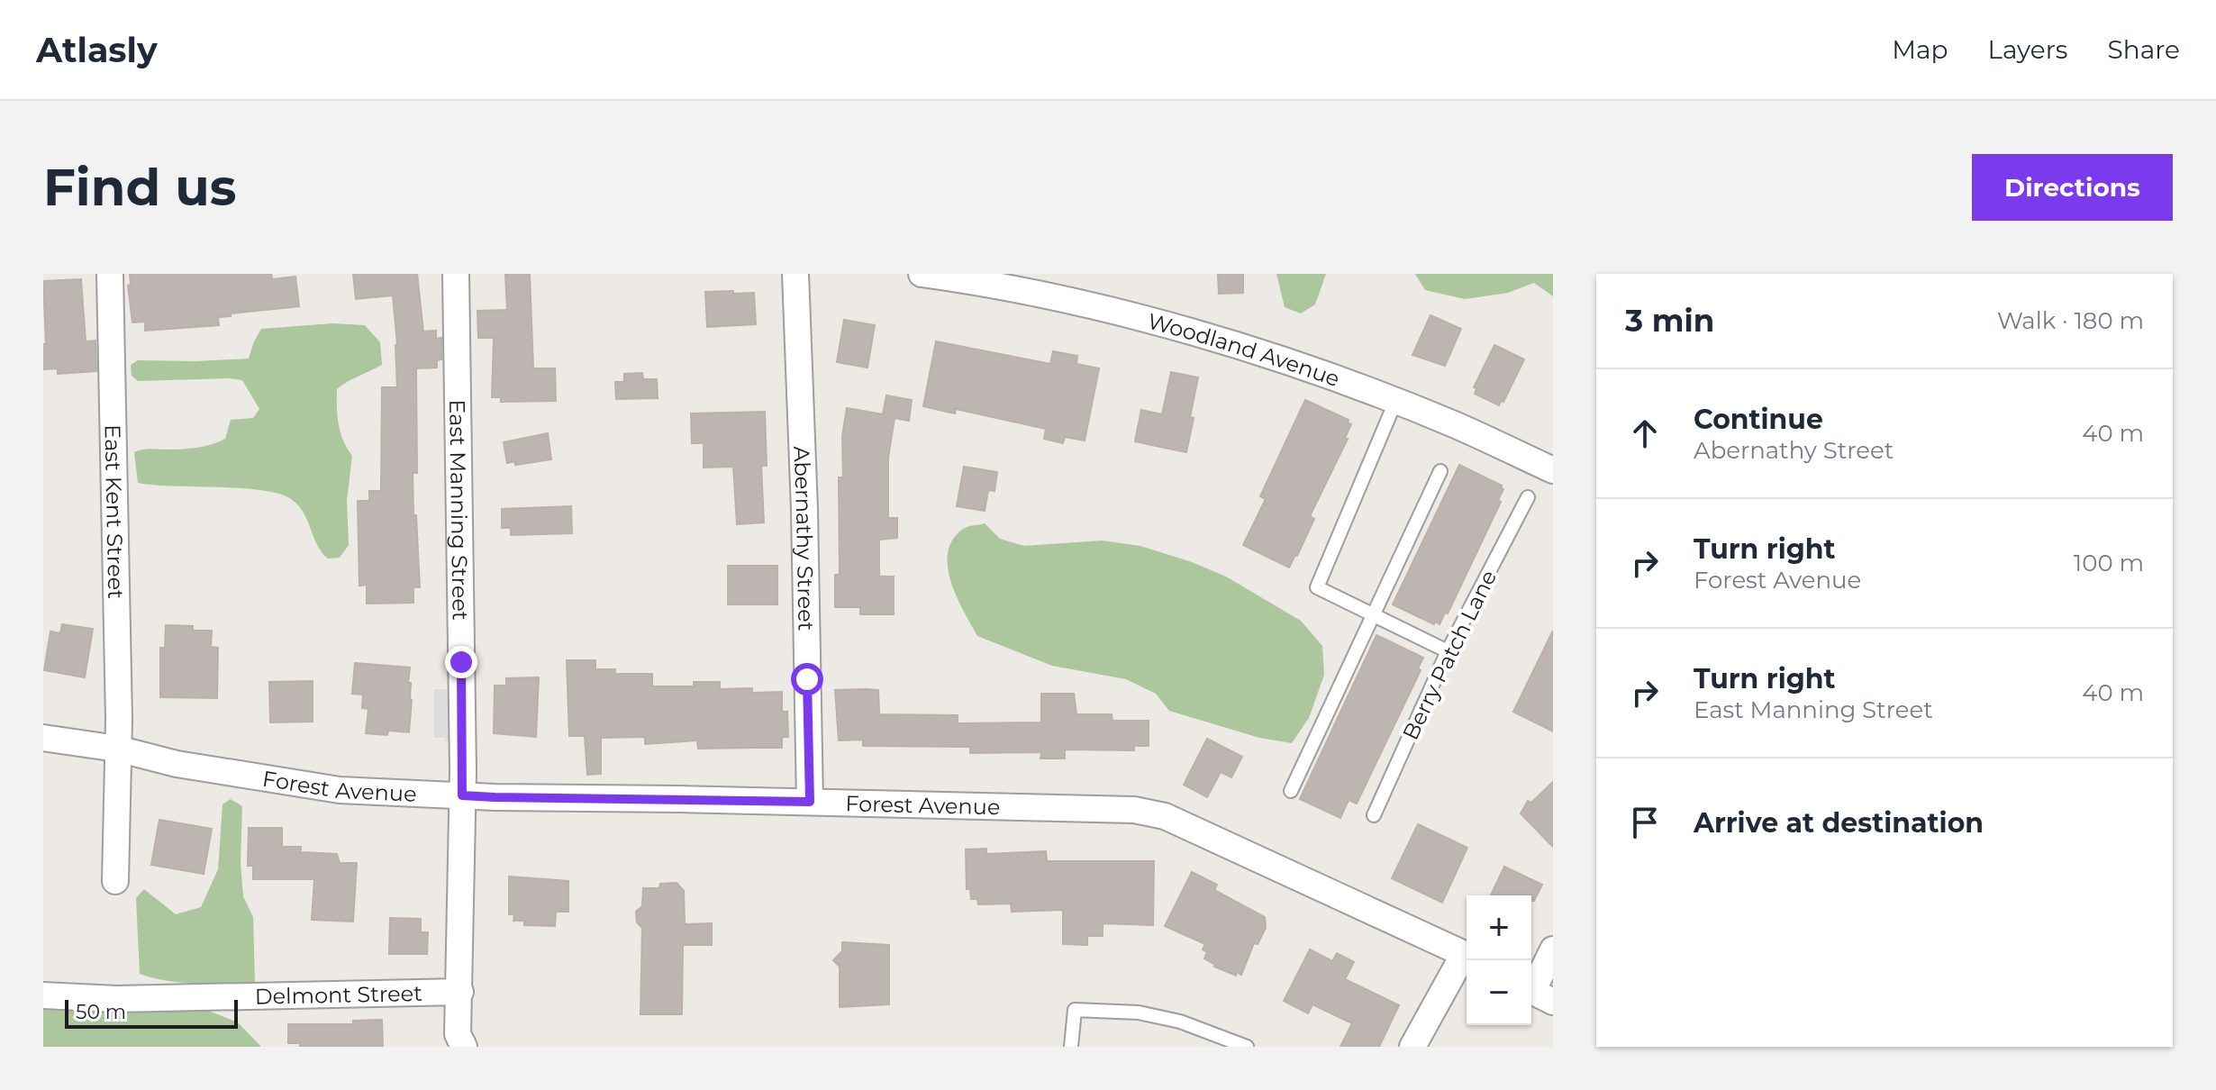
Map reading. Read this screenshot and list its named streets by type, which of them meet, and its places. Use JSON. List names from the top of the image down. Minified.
{"streets":{"street":["Woodland Avenue","East Manning Street","East Kent Street","Abernathy Street","Forest Avenue","Delmont Street"],"lane":["Berry Patch Lane"]},"crossings":[["East Manning Street","Forest Avenue"],["East Manning Street","Delmont Street"],["East Kent Street","Forest Avenue"],["Abernathy Street","Forest Avenue"]],"scale_bar":"50 m","page":{"header":"Atlasly","nav":["Map","Layers","Share"],"buttons":"Directions","title":"Find us","heading":["3 min","Walk · 180 m"],"list":[["Continue","Abernathy Street","40 m"],["Turn right","Forest Avenue","100 m"],["Turn right","East Manning Street","40 m"],"Arrive at destination"],"map_buttons":["+","−"],"scale":"50 m"}}
